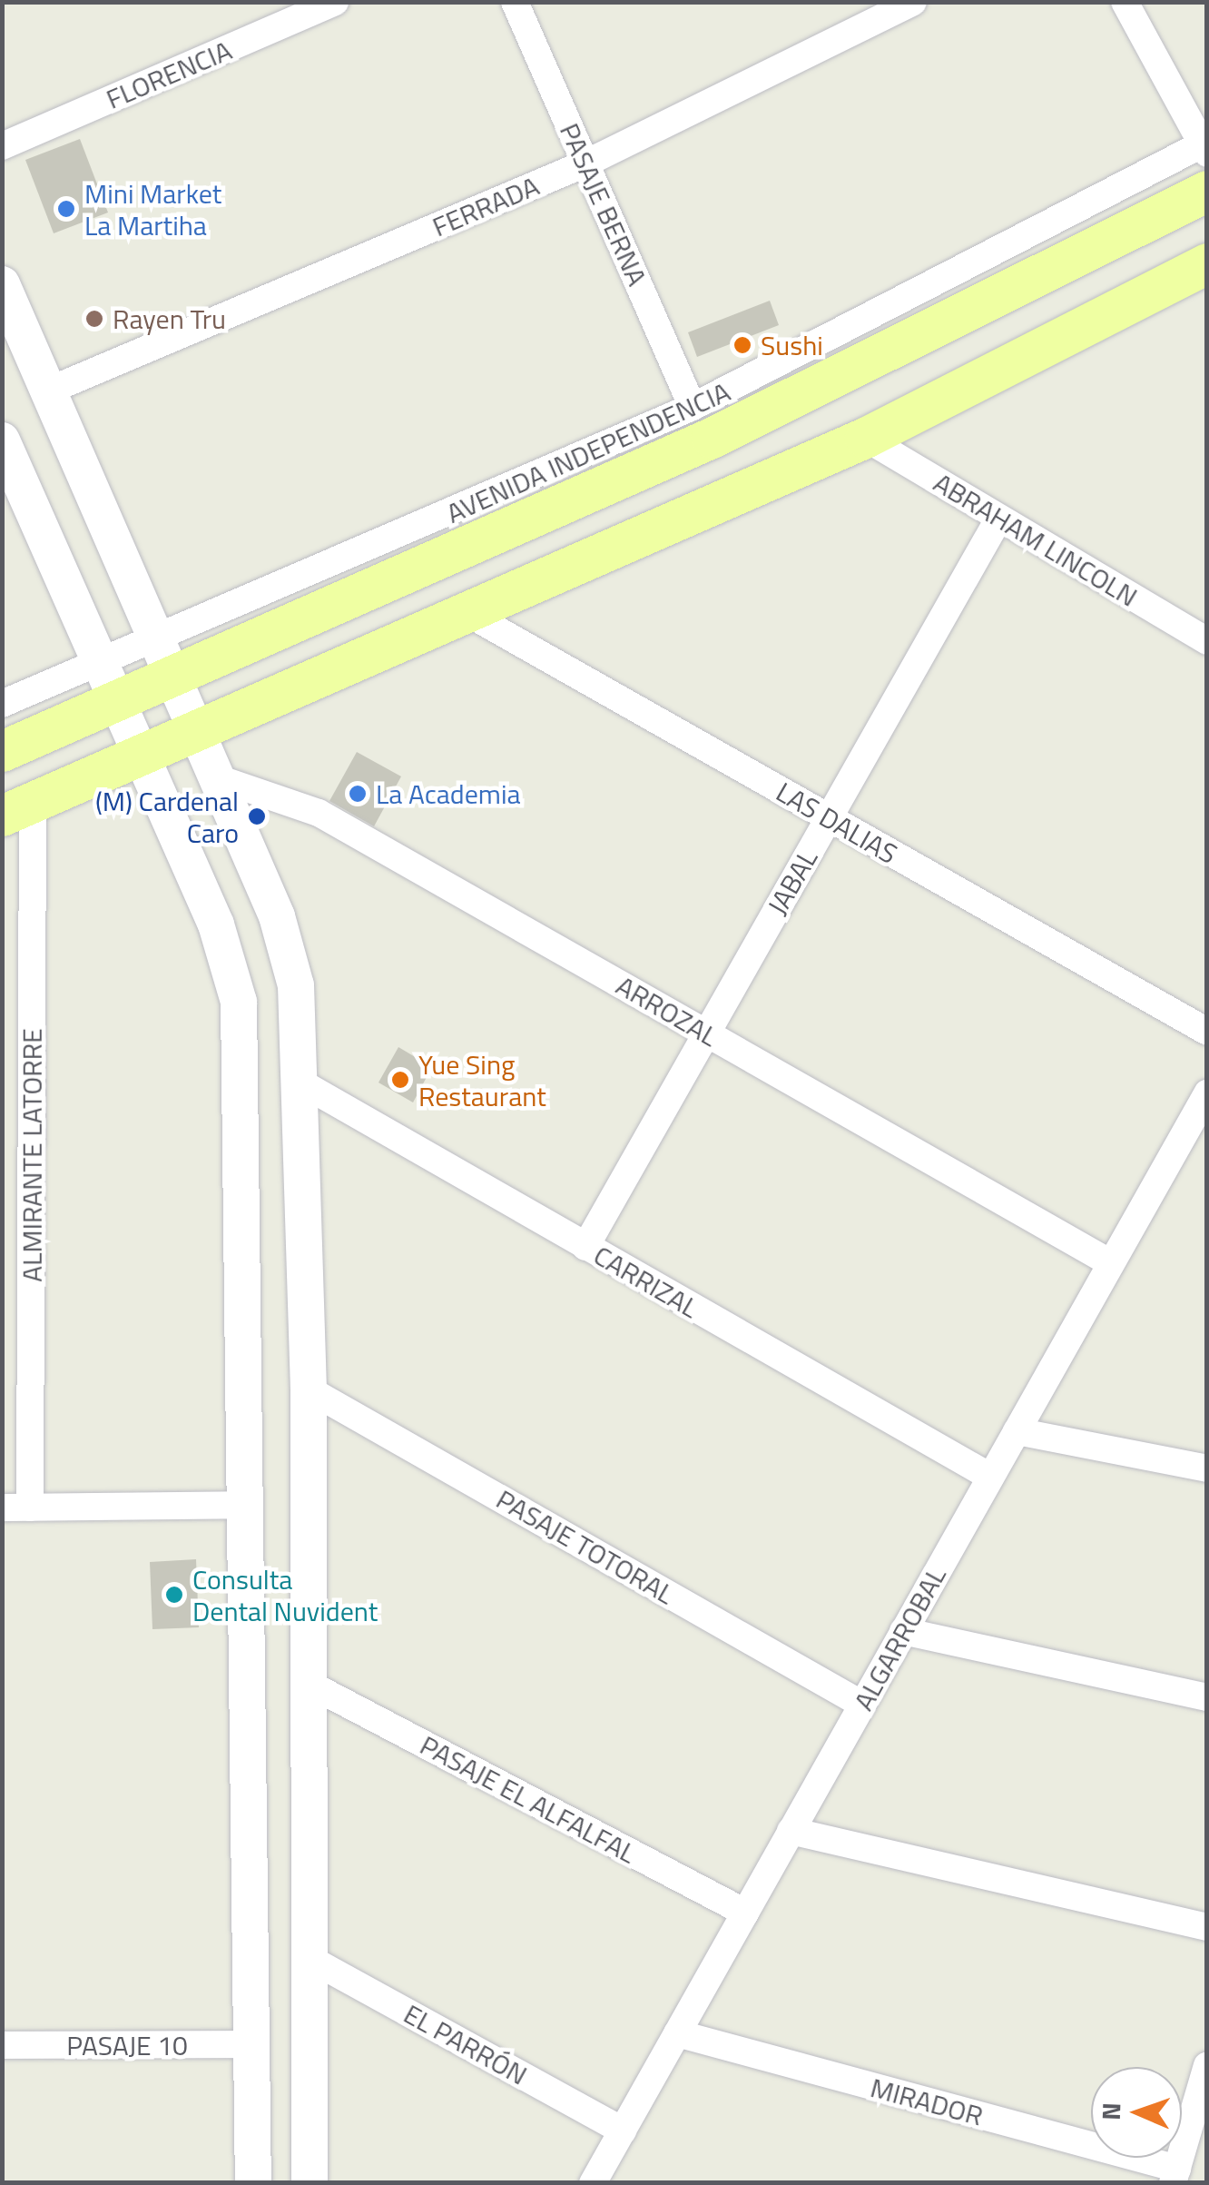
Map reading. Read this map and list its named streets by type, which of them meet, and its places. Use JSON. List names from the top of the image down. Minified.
{"streets":{"main road":["AVENIDA INDEPENDENCIA"],"street":["FLORENCIA","PASAJE BERNA","FERRADA","ABRAHAM LINCOLN","LAS DALIAS","JABAL","ARROZAL","ALMIRANTE LATORRE","CARRIZAL","PASAJE TOTORAL","ALGARROBAL","PASAJE EL ALFALFAL","EL PARRÓN","PASAJE 10","MIRADOR"]},"crossings":[["PASAJE BERNA","FERRADA"],["PASAJE BERNA","AVENIDA INDEPENDENCIA"],["ABRAHAM LINCOLN","JABAL"],["LAS DALIAS","JABAL"],["JABAL","ARROZAL"],["JABAL","CARRIZAL"],["ARROZAL","ALGARROBAL"],["CARRIZAL","ALGARROBAL"],["PASAJE TOTORAL","ALGARROBAL"],["ALGARROBAL","PASAJE EL ALFALFAL"],["ALGARROBAL","EL PARRÓN"],["ALGARROBAL","MIRADOR"]],"places":["Mini Market La Martiha","Rayen Tru","Sushi","La Academia","(M) Cardenal Caro","Yue Sing Restaurant","Consulta Dental Nuvident"],"north":"left"}
